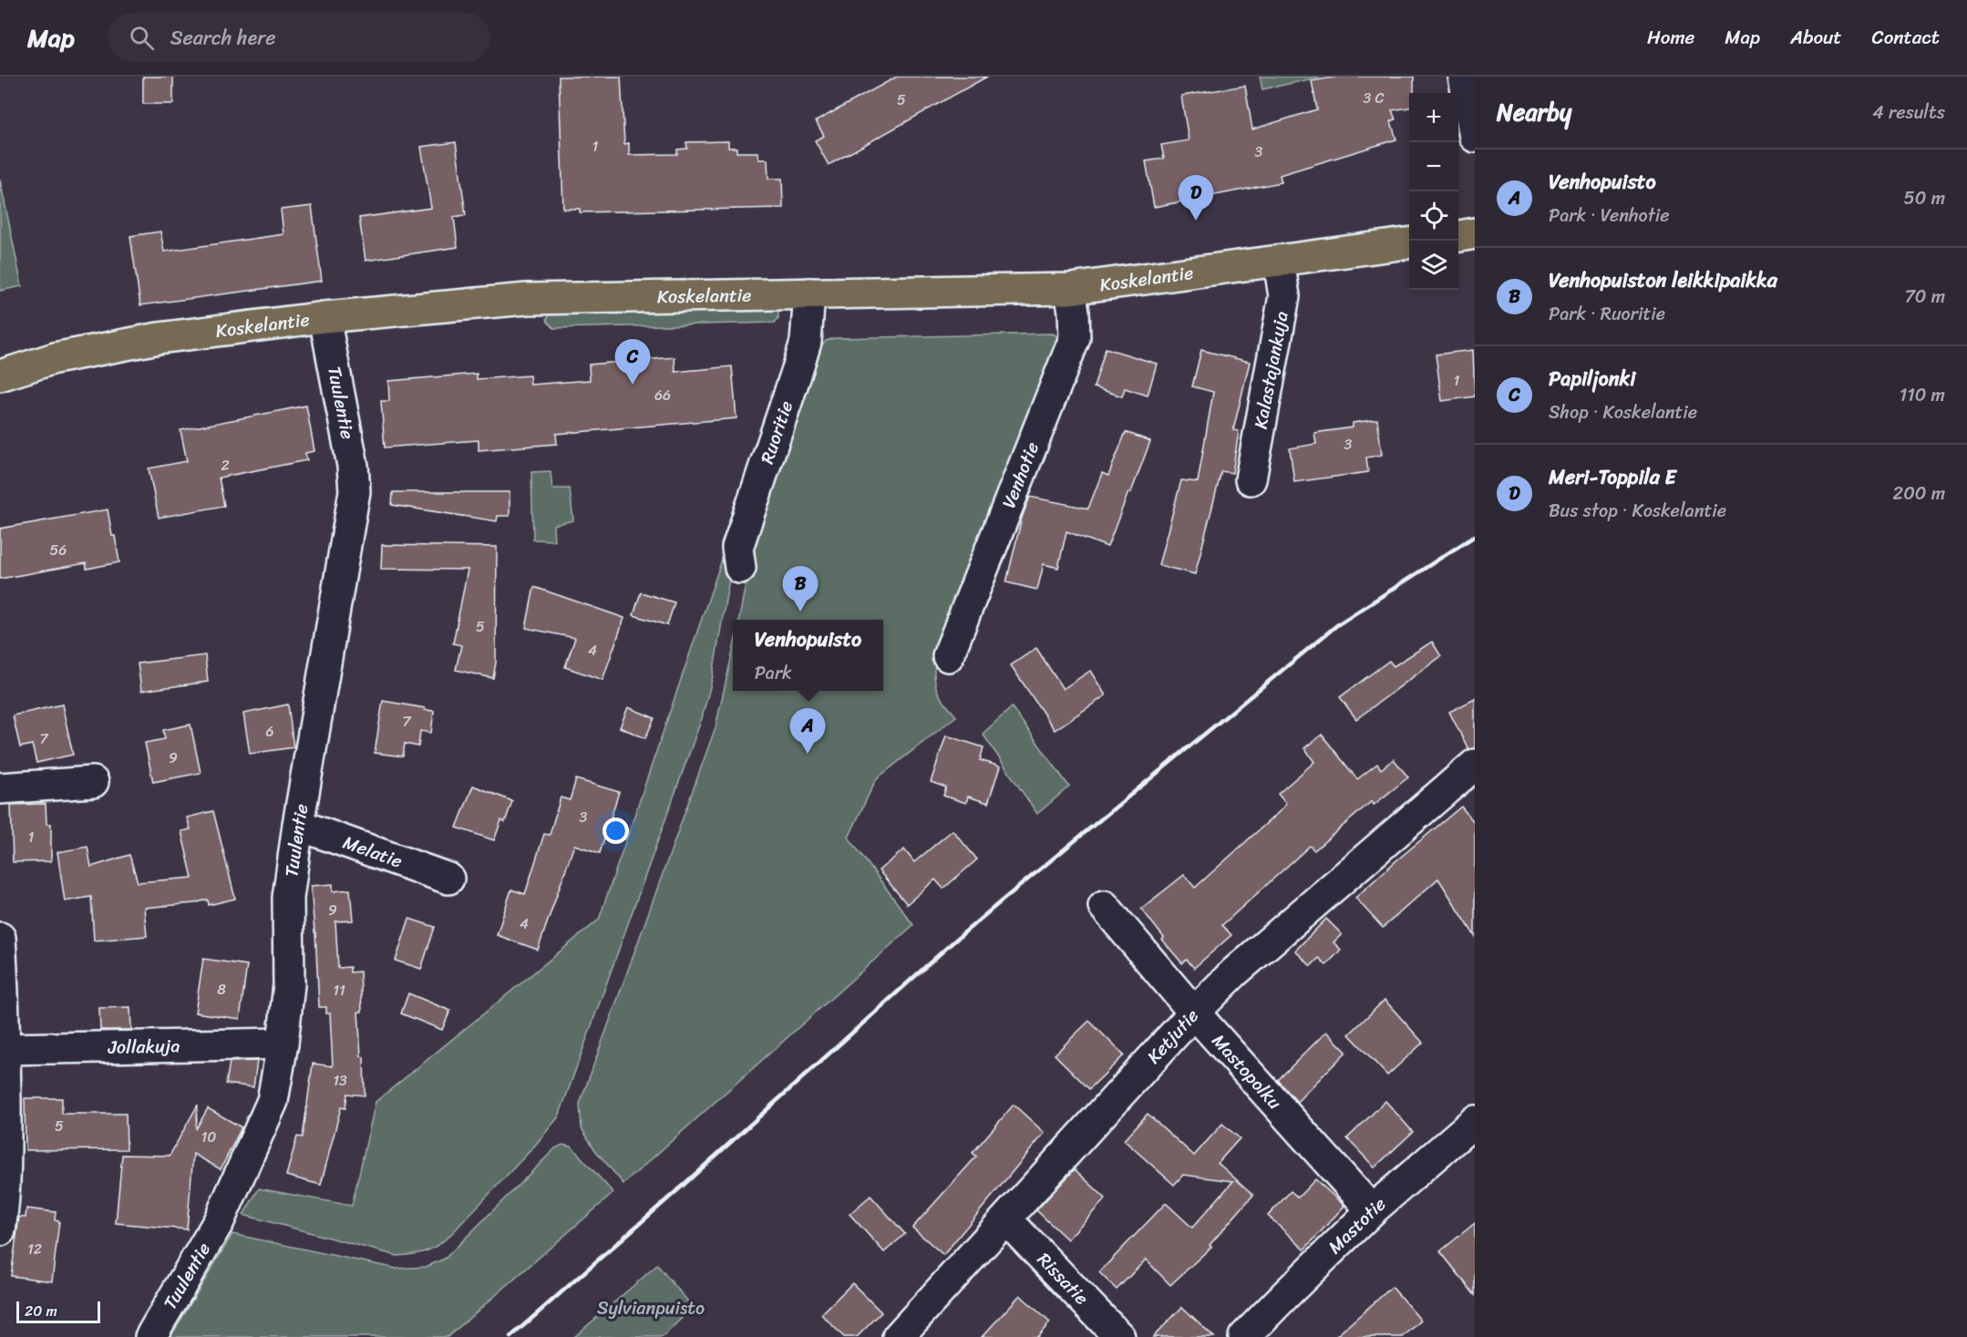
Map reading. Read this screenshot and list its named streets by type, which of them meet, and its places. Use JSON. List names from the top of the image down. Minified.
{"streets":{"main road":["Koskelantie"],"street":["Kalastajankuja","Tuulentie","Ruoritie","Venhotie","Melatie","Ketjutie","Jollakuja","Mastopolku","Mastotie","Rissatie"]},"crossings":[["Koskelantie","Kalastajankuja"],["Koskelantie","Tuulentie"],["Koskelantie","Ruoritie"],["Koskelantie","Venhotie"],["Tuulentie","Melatie"],["Tuulentie","Jollakuja"],["Ketjutie","Mastopolku"],["Ketjutie","Rissatie"],["Mastopolku","Mastotie"]],"parks":["Sylvianpuisto"],"house_numbers":["3 C","5","1","3","1","66","3","2","56","5","4","7","6","7","9","3","1","9","4","8","11","13","5","10","12"],"scale_bar":"20 m","page":{"header":"Map","search":"Search here","nav":["Home","Map","About","Contact"],"heading":["Nearby","4 results"],"map_buttons":["+","−"],"list":[{"mark":"A","name":"Venhopuisto","note":"Park · Venhotie","value":"50 m"},{"mark":"B","name":"Venhopuiston leikkipaikka","note":"Park · Ruoritie","value":"70 m"},{"mark":"C","name":"Papiljonki","note":"Shop · Koskelantie","value":"110 m"},{"mark":"D","name":"Meri-Toppila E","note":"Bus stop · Koskelantie","value":"200 m"}],"pins":["D","C","B","A"],"popup":["Venhopuisto","Park"],"scale":"20 m"}}
